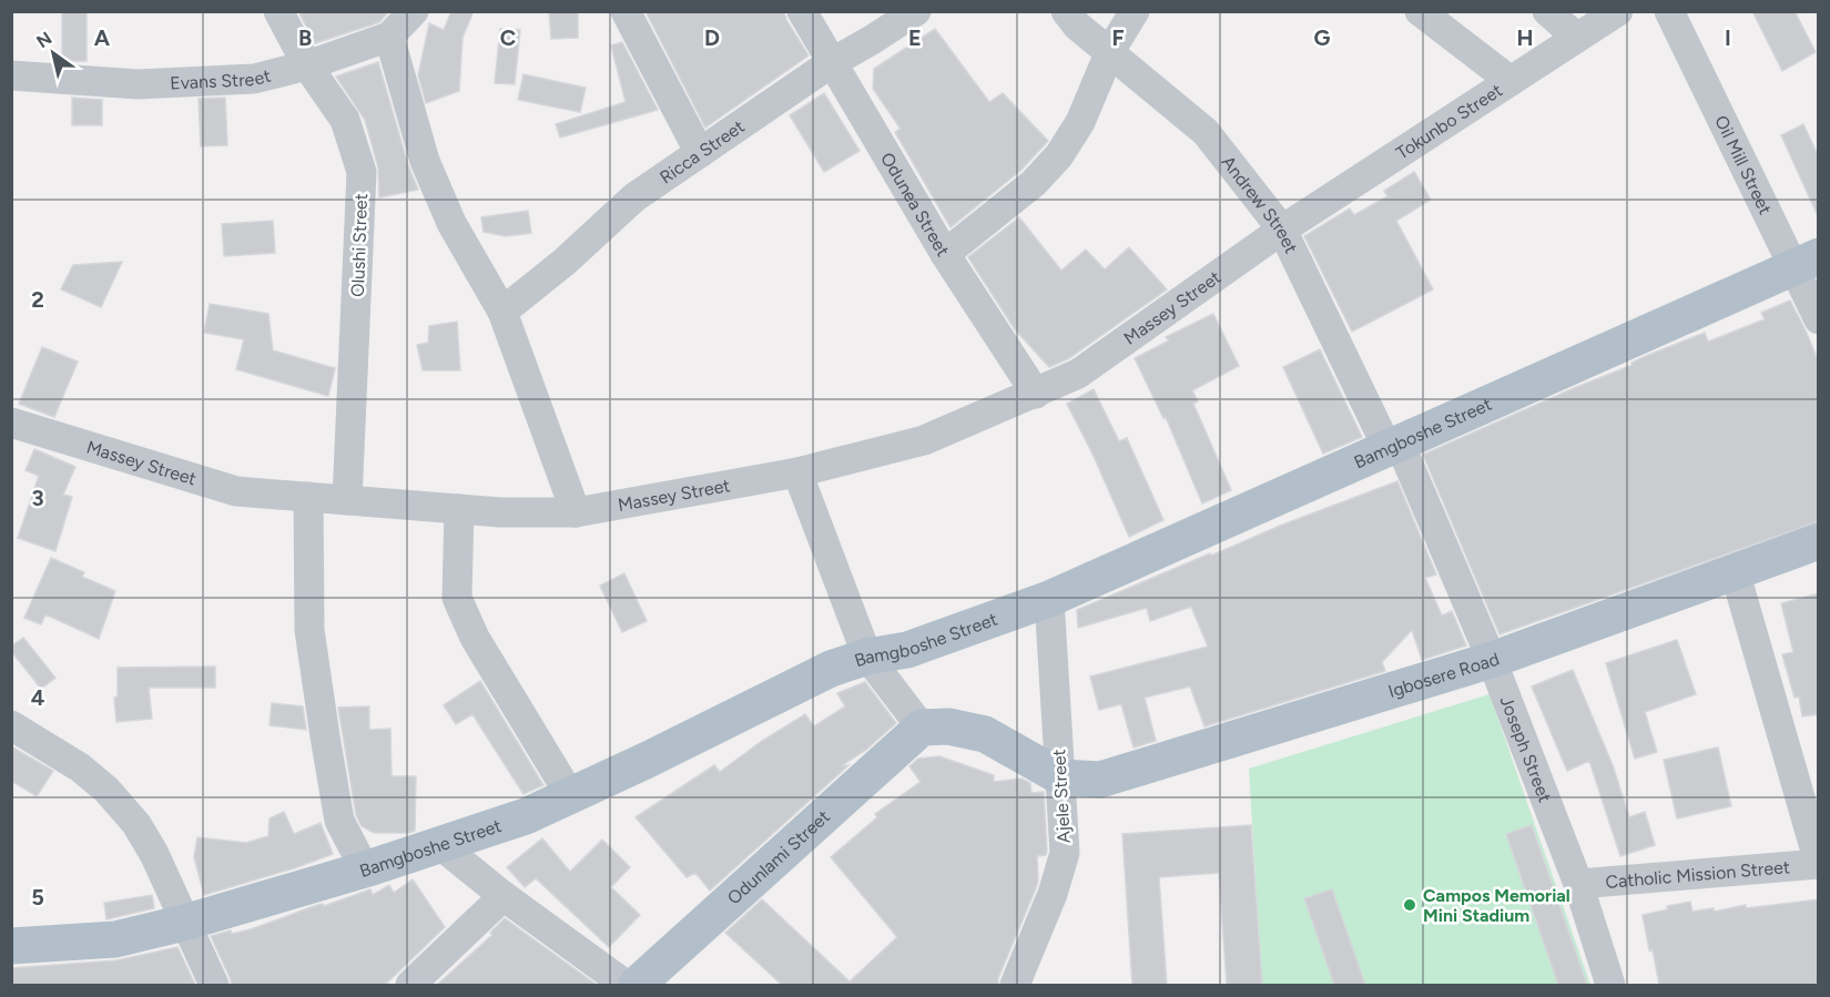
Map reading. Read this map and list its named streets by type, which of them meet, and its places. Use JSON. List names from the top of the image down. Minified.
{"streets":{"main road":["Bamgboshe Street","Igbosere Road","Odunlami Street"],"street":["Evans Street","Tokunbo Street","Ricca Street","Oil Mill Street","Odunea Street","Andrew Street","Olushi Street","Massey Street","Joseph Street","Ajele Street","Catholic Mission Street"]},"crossings":[["Evans Street","Olushi Street"],["Tokunbo Street","Andrew Street"],["Tokunbo Street","Massey Street"],["Ricca Street","Odunea Street"],["Oil Mill Street","Bamgboshe Street"],["Odunea Street","Massey Street"],["Andrew Street","Massey Street"],["Andrew Street","Bamgboshe Street"],["Andrew Street","Joseph Street"],["Olushi Street","Massey Street"],["Bamgboshe Street","Joseph Street"],["Bamgboshe Street","Ajele Street"],["Igbosere Road","Joseph Street"],["Igbosere Road","Ajele Street"],["Joseph Street","Catholic Mission Street"]],"places":["Campos Memorial Mini Stadium"],"north":"top left","grid":{"columns":["A","B","C","D","E","F","G","H","I"],"rows":["2","3","4","5"]}}
